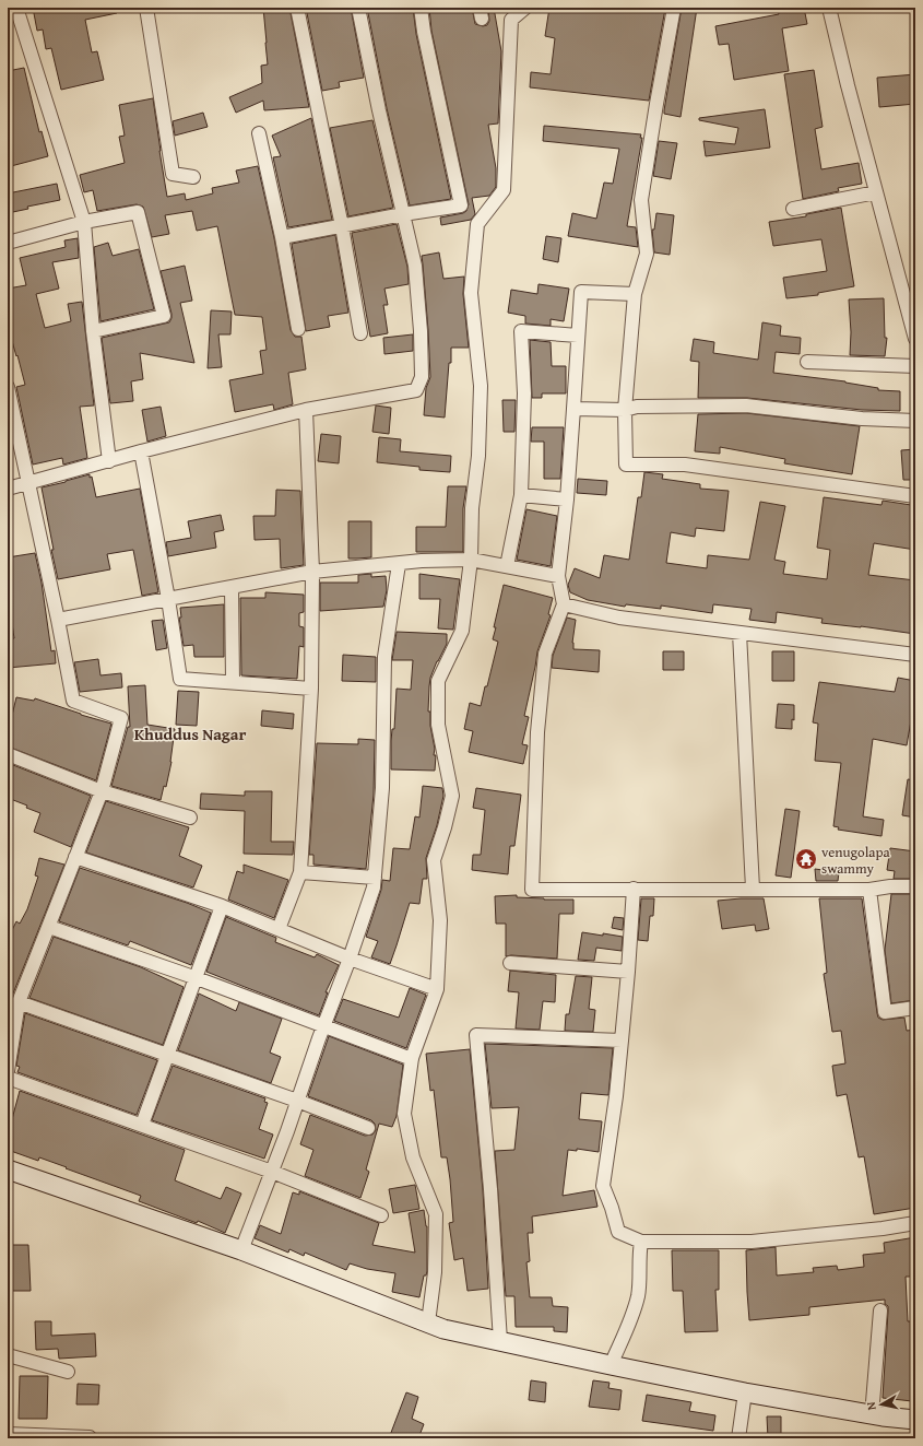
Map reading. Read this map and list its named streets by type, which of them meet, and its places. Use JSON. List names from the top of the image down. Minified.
{"districts":["Khuddus Nagar"],"places":{"temple":["venugolapa swammy"]},"north":"left"}
